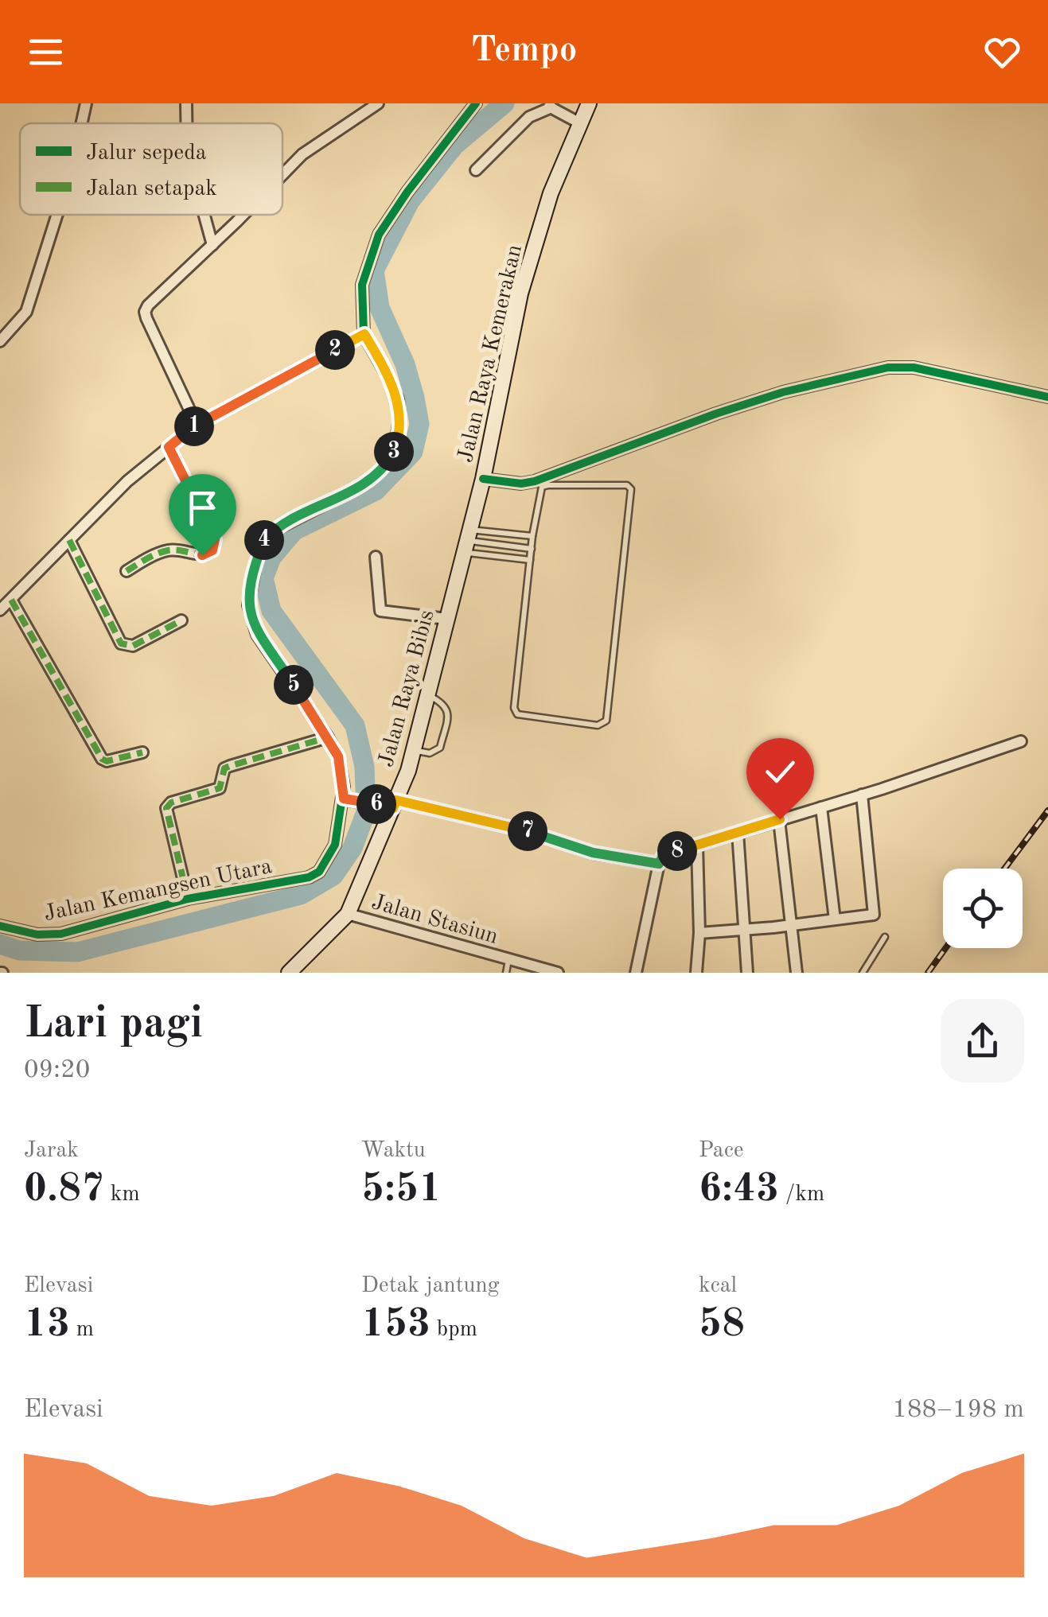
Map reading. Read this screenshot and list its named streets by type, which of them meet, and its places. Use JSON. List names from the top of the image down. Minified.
{"streets":{"main road":["Jalan Raya Kemerakan","Jalan Raya Bibis"],"street":["Jalan Kemangsen Utara","Jalan Stasiun"]},"crossings":[["Jalan Raya Kemerakan","Jalan Raya Bibis"],["Jalan Raya Bibis","Jalan Stasiun"]],"legend":["Jalur sepeda","Jalan setapak"],"page":{"header":"Tempo","pins":["2","1","3","4","5","6","7","8"],"heading":["Lari pagi","09:20"],"stats":[["Jarak","0.87 km"],["Waktu","5:51"],["Pace","6:43 /km"],["Elevasi","13 m"],["Detak jantung","153 bpm"],["kcal","58"]],"chart":["Elevasi","188–198 m"]}}
